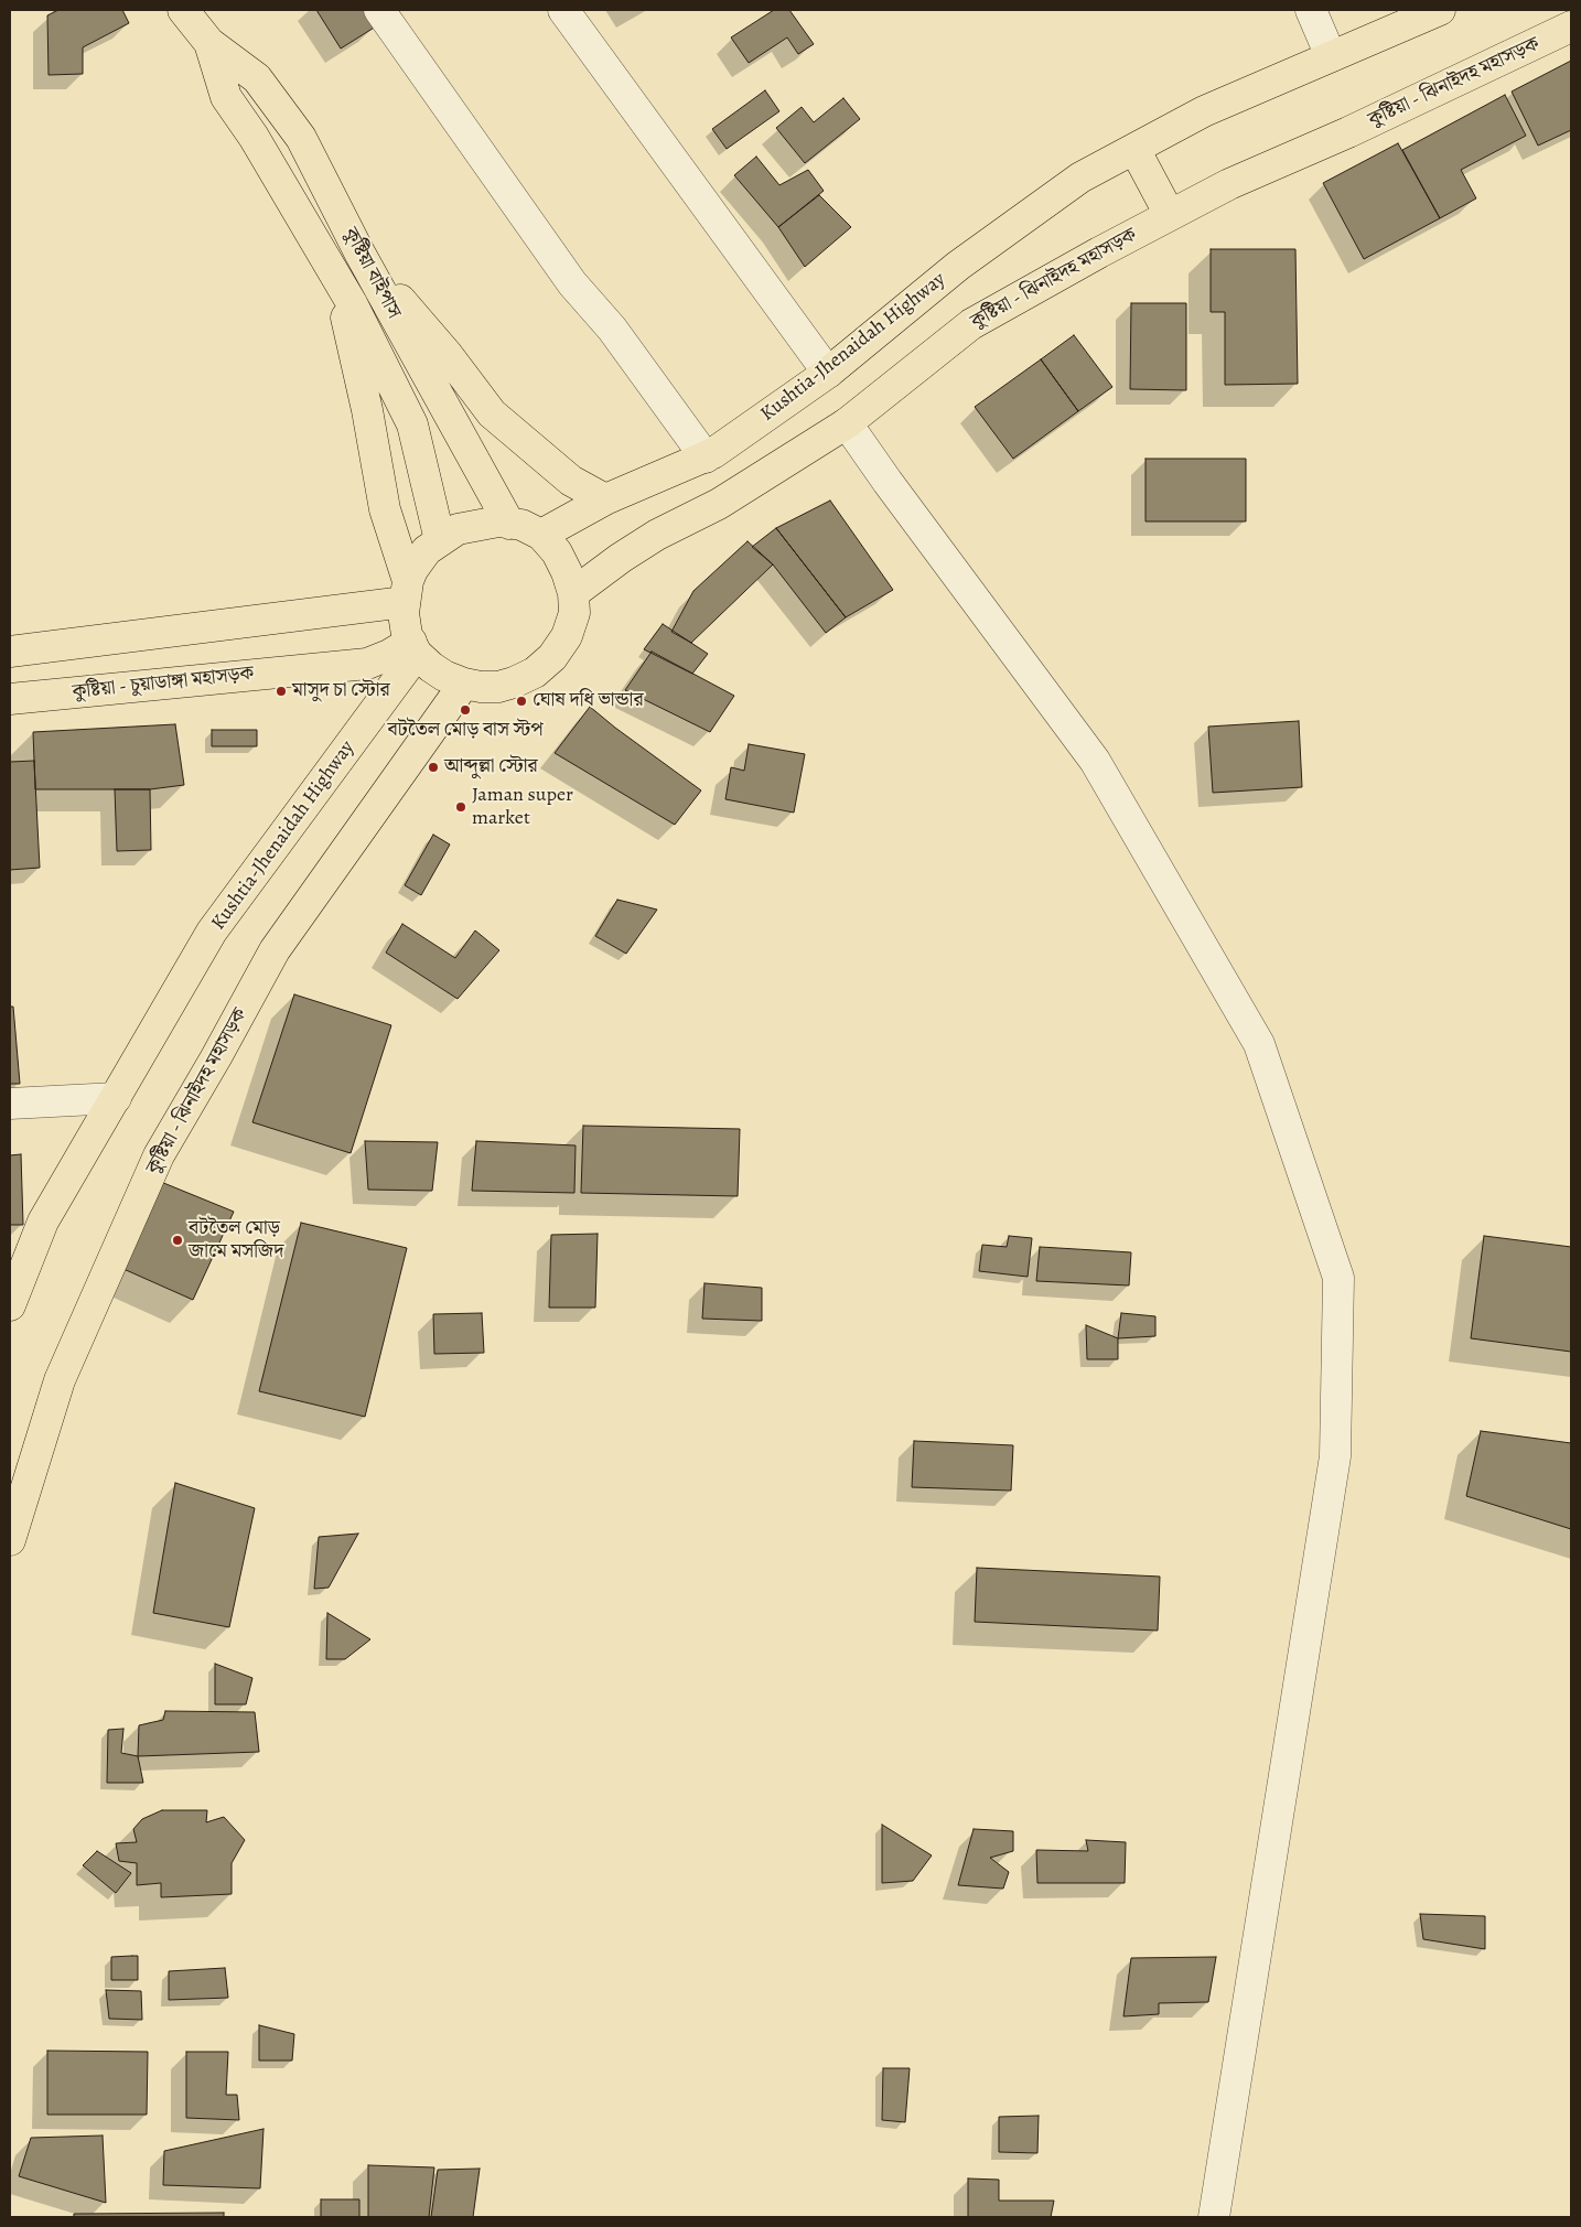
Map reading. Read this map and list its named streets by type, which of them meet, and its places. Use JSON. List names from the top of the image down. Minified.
{"streets":{"main road":["কুষ্টিয়া - ঝিনাইদহ মহাসড়ক","কুষ্টিয়া বাইপাস","Kushtia-Jhenaidah Highway","কুষ্টিয়া - চুয়াডাঙ্গা মহাসড়ক"]},"crossings":[["কুষ্টিয়া - ঝিনাইদহ মহাসড়ক","কুষ্টিয়া বাইপাস"],["কুষ্টিয়া - ঝিনাইদহ মহাসড়ক","Kushtia-Jhenaidah Highway"],["কুষ্টিয়া - ঝিনাইদহ মহাসড়ক","কুষ্টিয়া - চুয়াডাঙ্গা মহাসড়ক"],["কুষ্টিয়া বাইপাস","Kushtia-Jhenaidah Highway"],["কুষ্টিয়া বাইপাস","কুষ্টিয়া - চুয়াডাঙ্গা মহাসড়ক"],["Kushtia-Jhenaidah Highway","কুষ্টিয়া - চুয়াডাঙ্গা মহাসড়ক"]],"places":["মাসুদ চা স্টোর","ঘোষ দধি ভান্ডার","বটতৈল মোড় বাস স্টপ","আব্দুল্লা স্টোর","Jaman super market","বটতৈল মোড় জামে মসজিদ"]}
